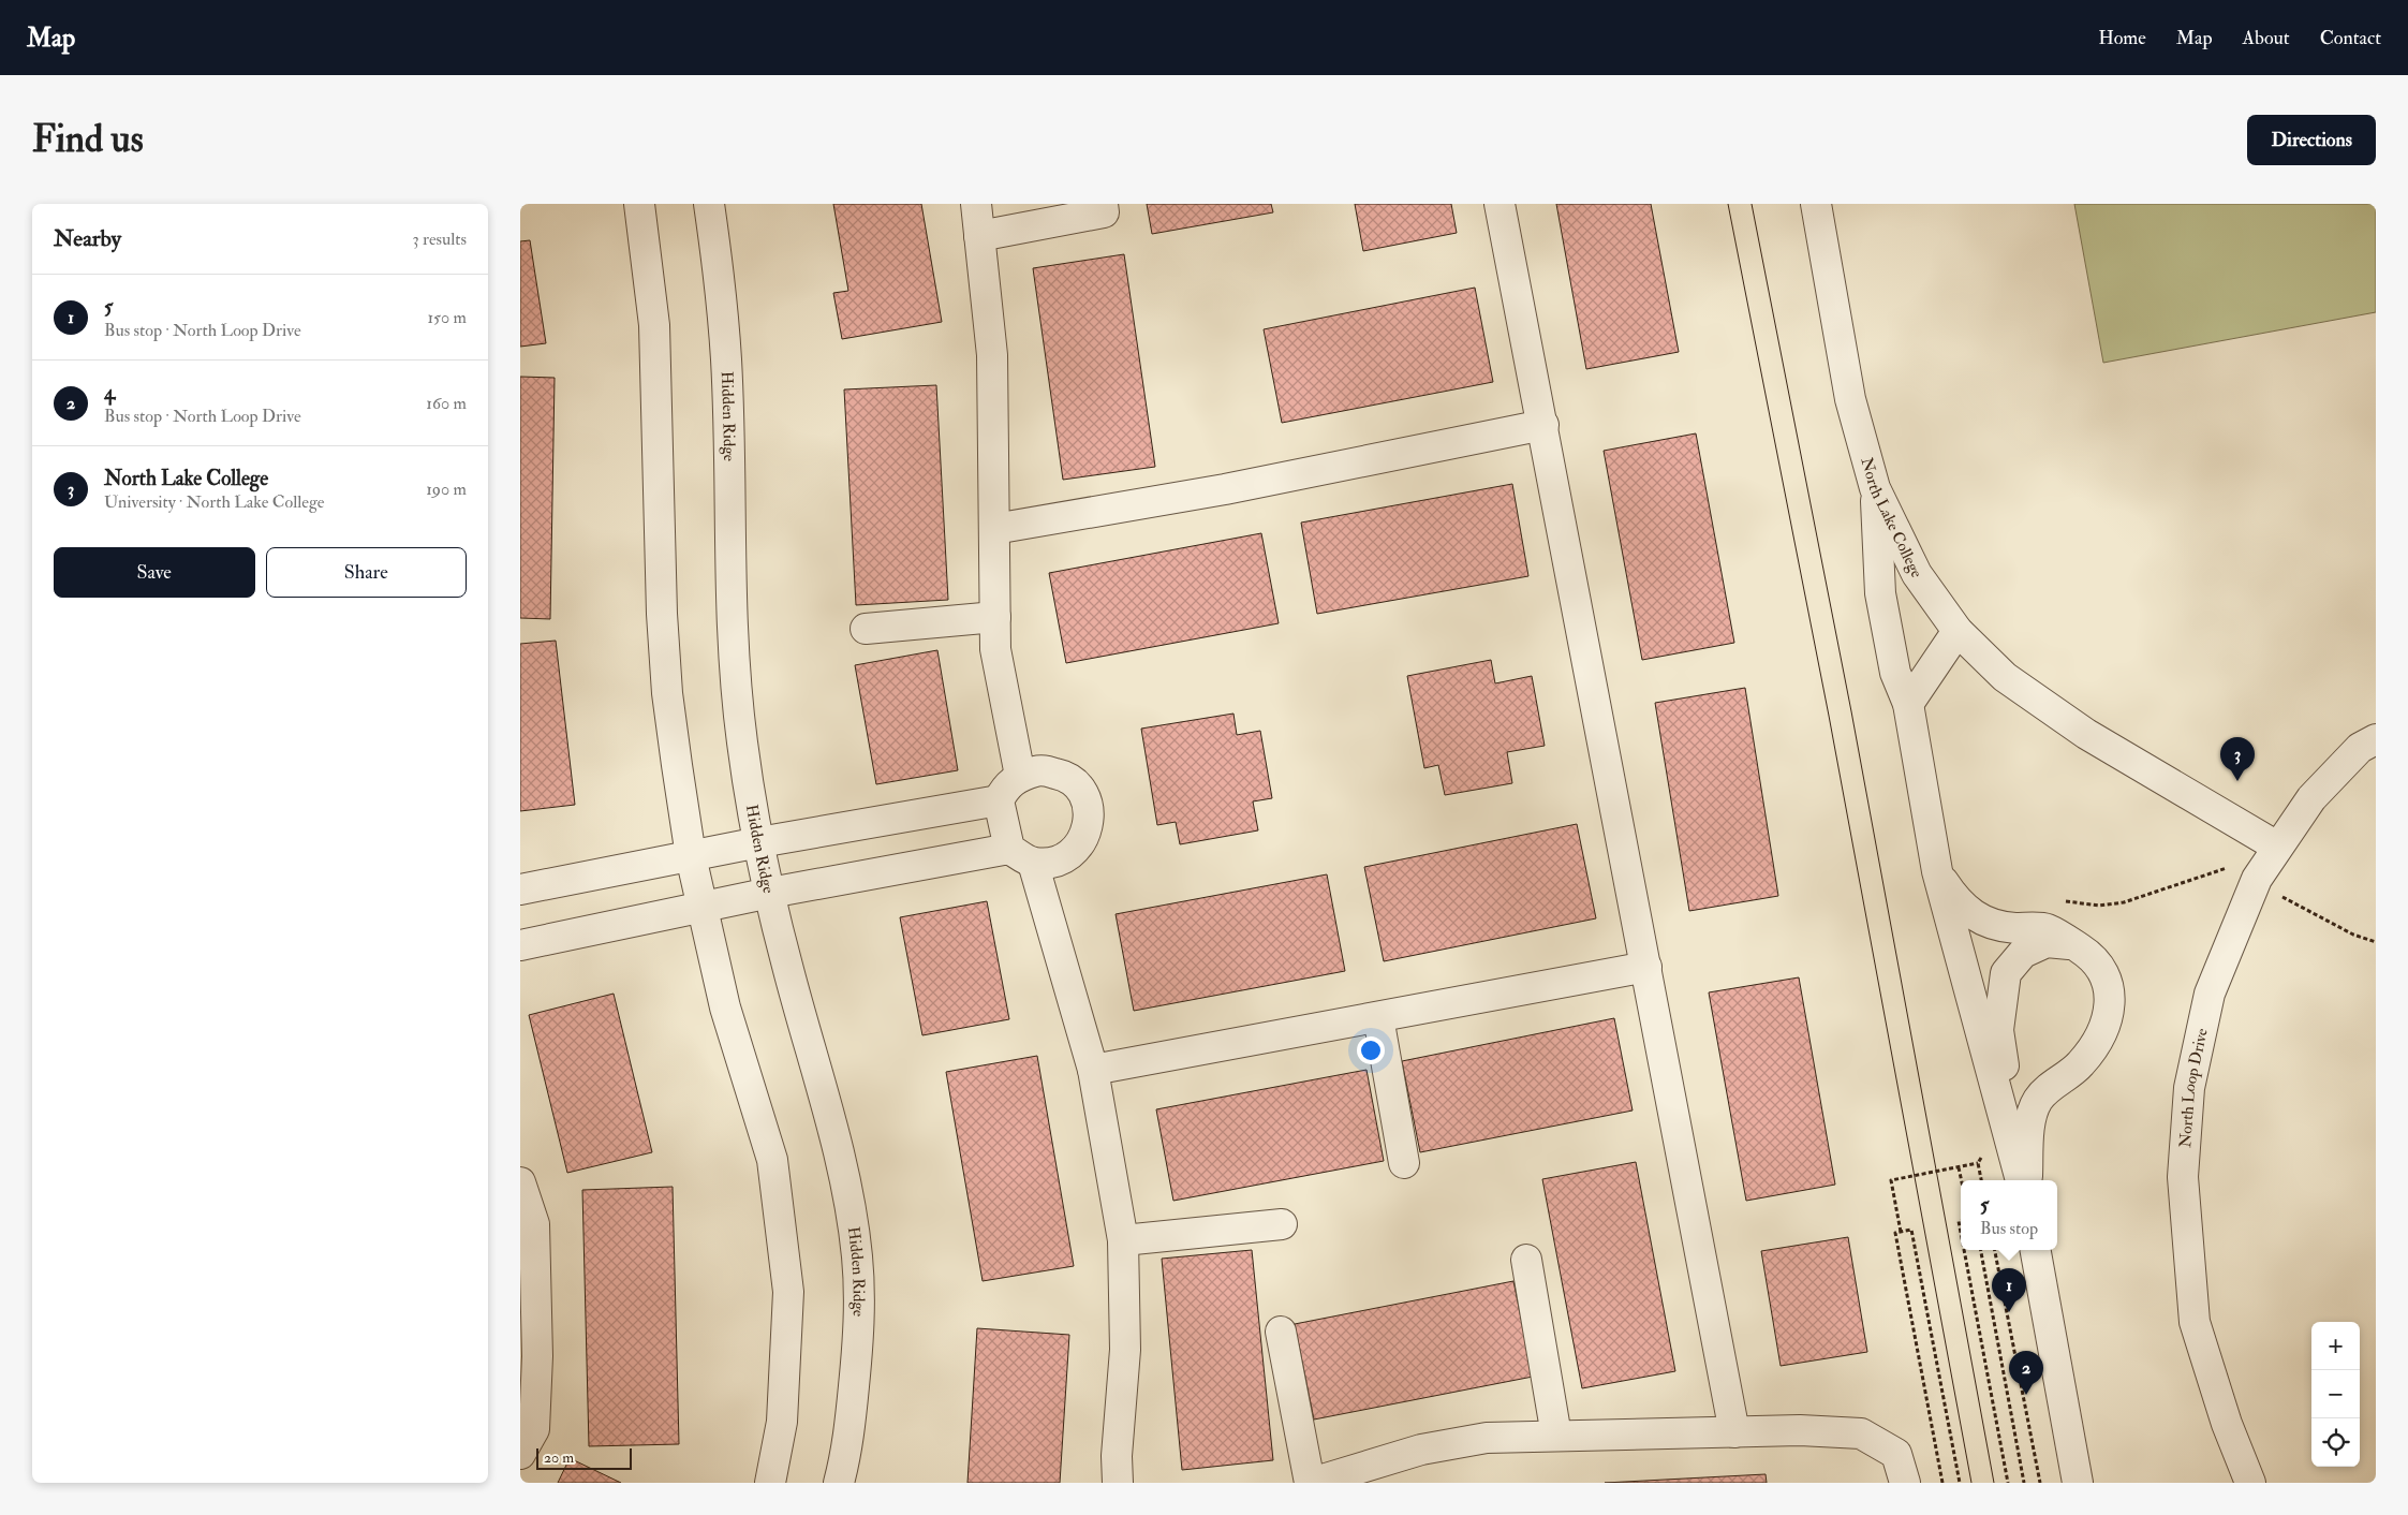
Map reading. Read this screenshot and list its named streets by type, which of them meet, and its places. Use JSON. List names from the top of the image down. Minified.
{"streets":{"street":["Hidden Ridge","North Lake College","North Loop Drive"]},"crossings":[["North Lake College","North Loop Drive"]],"scale_bar":"20 m","page":{"header":"Map","nav":["Home","Map","About","Contact"],"buttons":["Directions",["Save","Share"]],"title":"Find us","heading":["Nearby","3 results"],"list":[{"mark":"1","name":"5","note":"Bus stop · North Loop Drive","value":"150 m"},{"mark":"2","name":"4","note":"Bus stop · North Loop Drive","value":"160 m"},{"mark":"3","name":"North Lake College","note":"University · North Lake College","value":"190 m"}],"pins":["3","1","2"],"popup":["5","Bus stop"],"map_buttons":["+","−"],"scale":"20 m"}}
